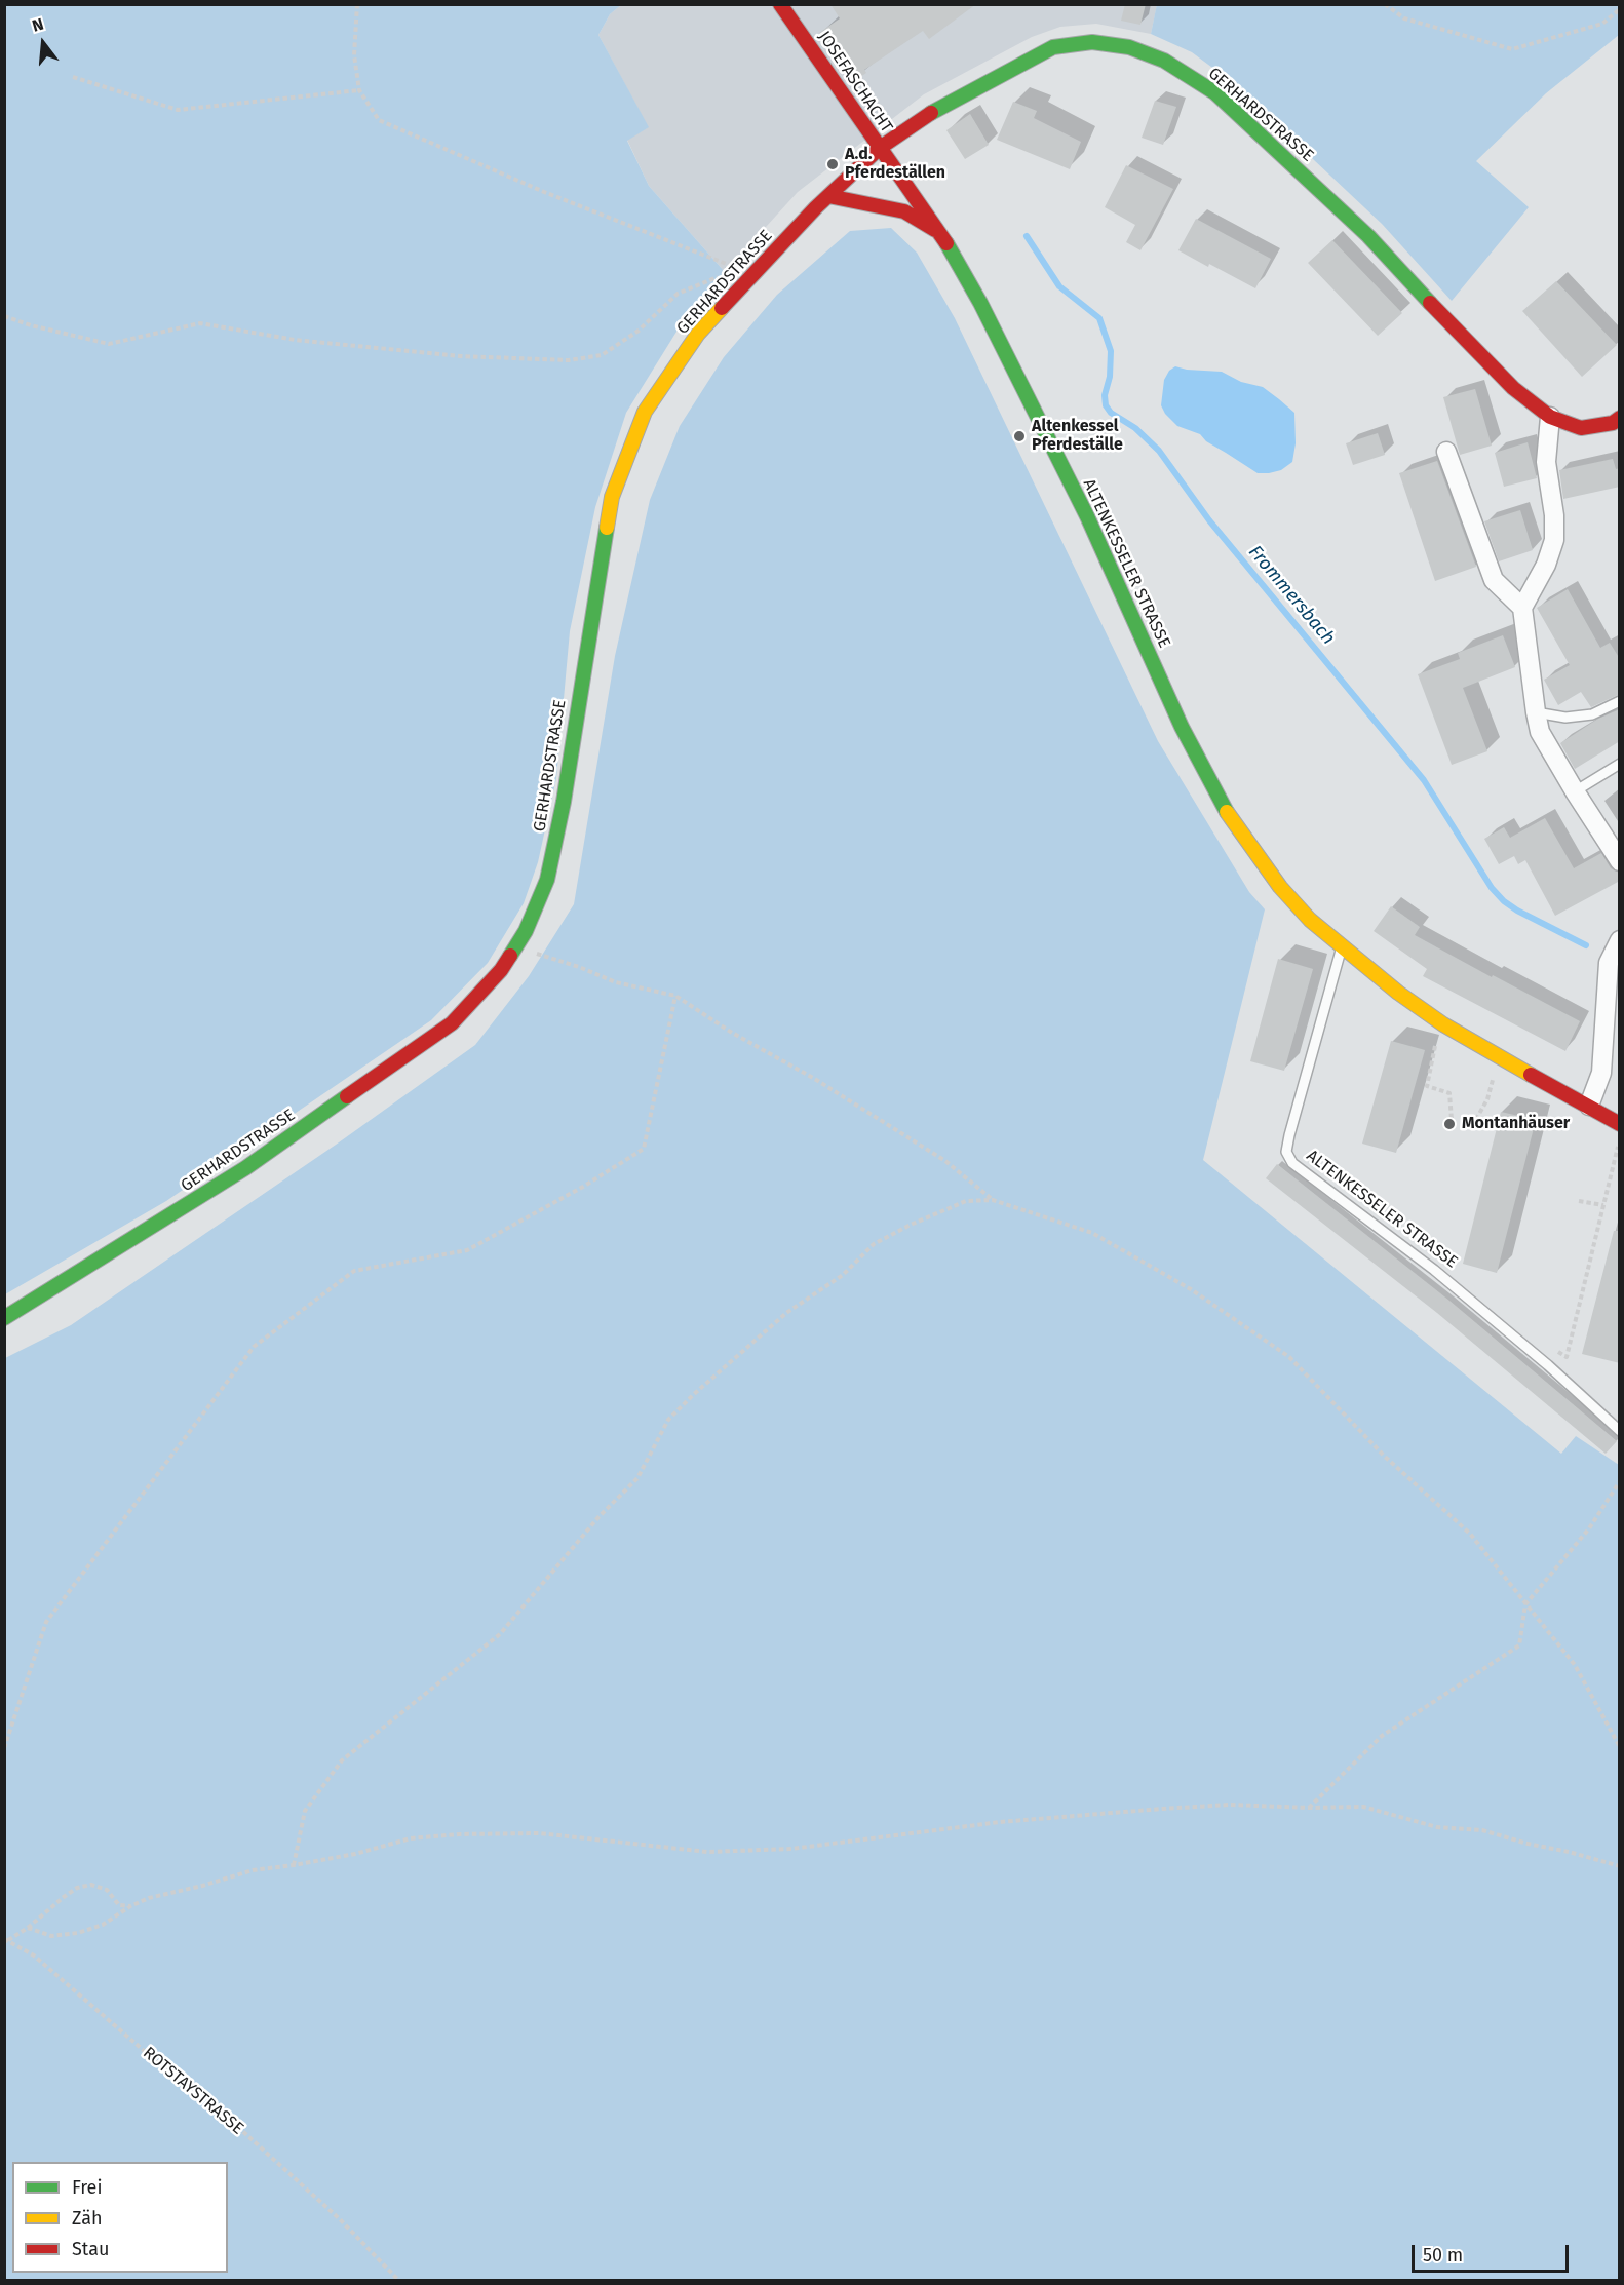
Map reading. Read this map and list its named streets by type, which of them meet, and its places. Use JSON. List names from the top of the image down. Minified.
{"streets":{"street":["JOSEFASCHACHT","GERHARDSTRASSE","ALTENKESSELER STRASSE"],"path":["ROTSTAYSTRASSE"]},"crossings":[["JOSEFASCHACHT","GERHARDSTRASSE"],["JOSEFASCHACHT","ALTENKESSELER STRASSE"],["GERHARDSTRASSE","ALTENKESSELER STRASSE"]],"water":["Frommersbach"],"places":["A.d. Pferdeställen","Altenkessel Pferdeställe","Montanhäuser"],"legend":["Frei","Zäh","Stau"],"scale_bar":"50 m","north":"top"}
